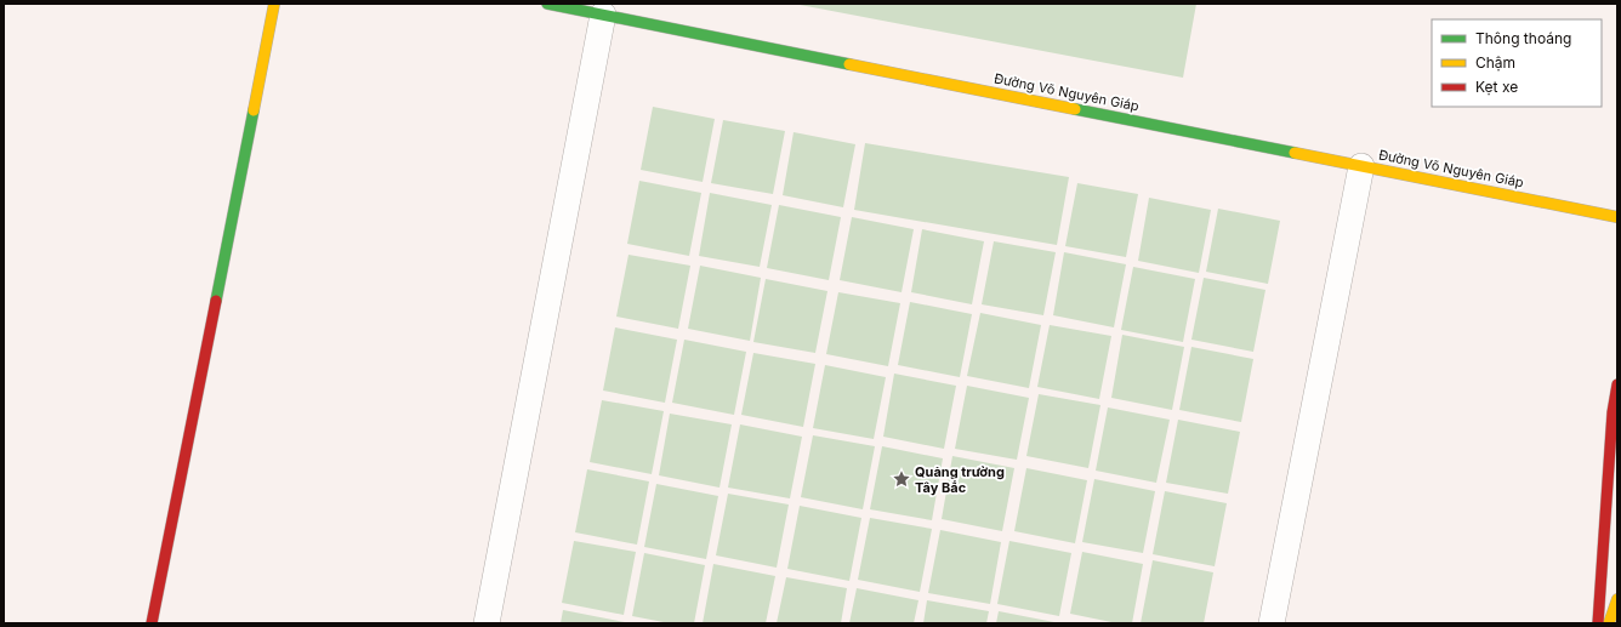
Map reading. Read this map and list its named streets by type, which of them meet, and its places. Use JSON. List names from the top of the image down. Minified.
{"streets":{"main road":["Đường Võ Nguyên Giáp"]},"places":{"place":["Quảng trường Tây Bắc"]},"legend":["Thông thoáng","Chậm","Kẹt xe"]}
